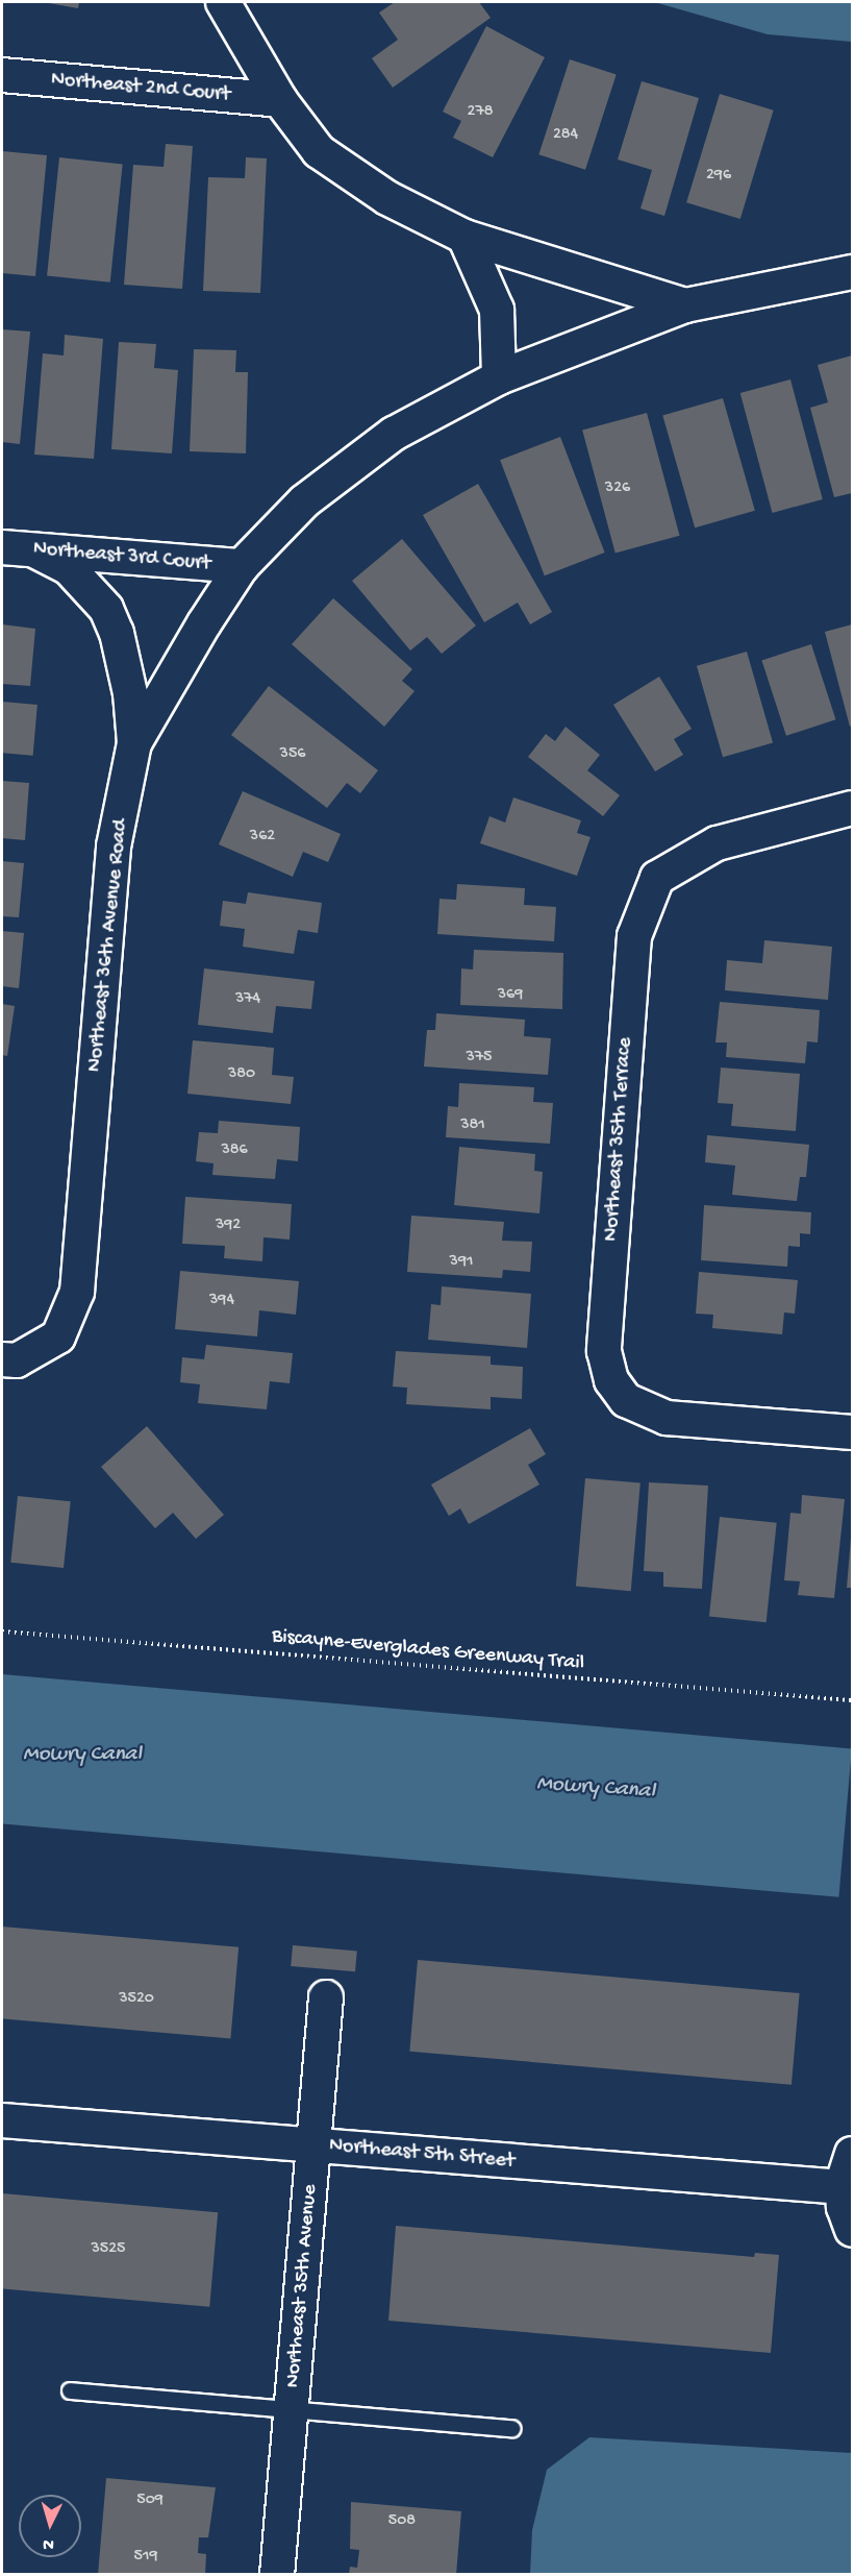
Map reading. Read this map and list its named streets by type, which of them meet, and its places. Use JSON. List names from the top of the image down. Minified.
{"streets":{"street":["Northeast 2nd Court","Northeast 3rd Court","Northeast 36th Avenue Road","Northeast 35th Terrace","Northeast 5th Street","Northeast 35th Avenue"],"path":["Biscayne-Everglades Greenway Trail"]},"crossings":[["Northeast 3rd Court","Northeast 36th Avenue Road"],["Northeast 5th Street","Northeast 35th Avenue"]],"water":["Mowry Canal"],"house_numbers":["278","284","296","326","356","362","369","374","375","380","381","386","392","391","394","3520","3525","509","508","519"],"north":"bottom"}
